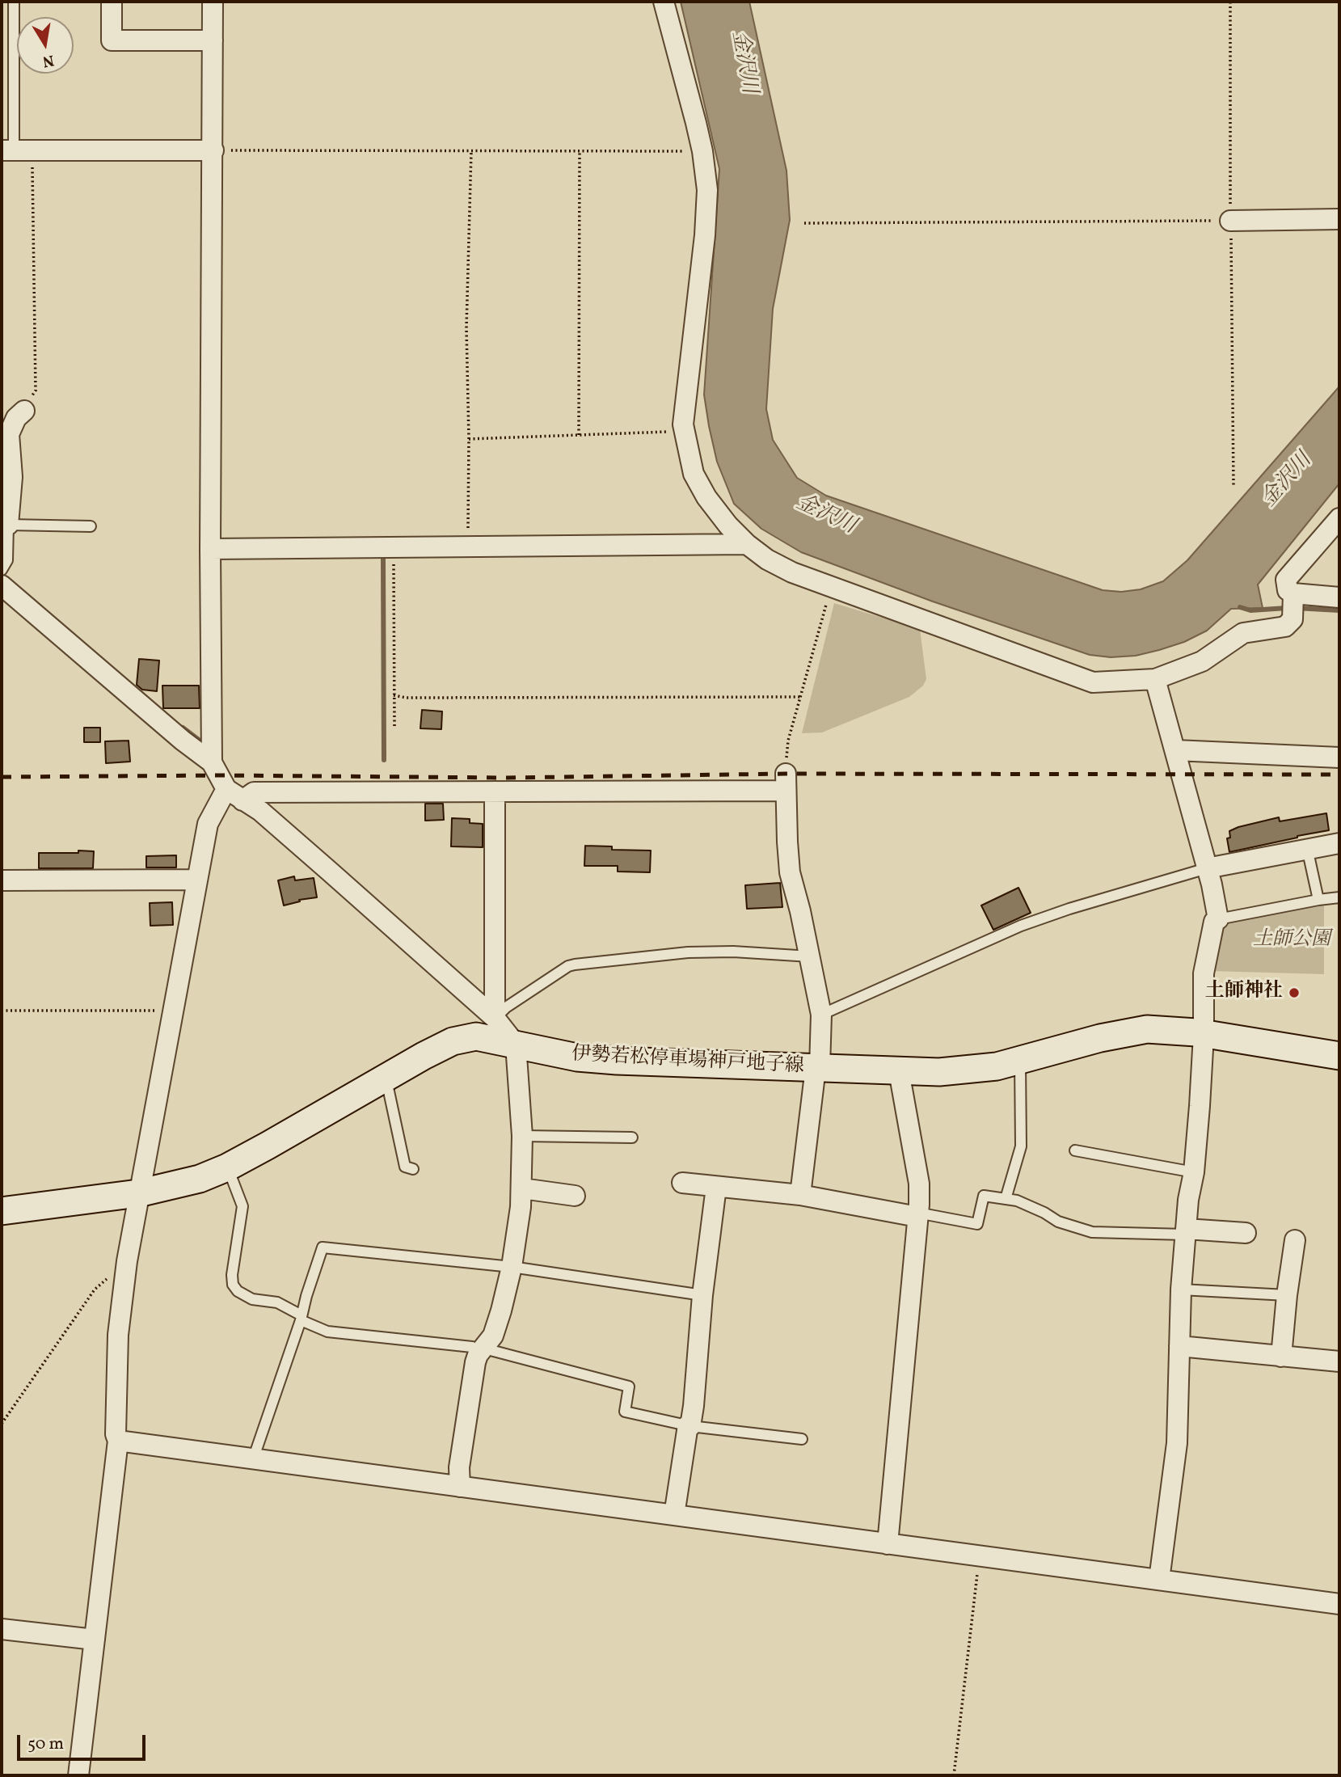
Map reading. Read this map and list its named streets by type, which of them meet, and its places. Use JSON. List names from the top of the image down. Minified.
{"streets":{"main road":["伊勢若松停車場神戸地子線"]},"water":["金沢川"],"parks":["土師公園"],"places":["土師神社"],"scale_bar":"50 m","north":"bottom"}
